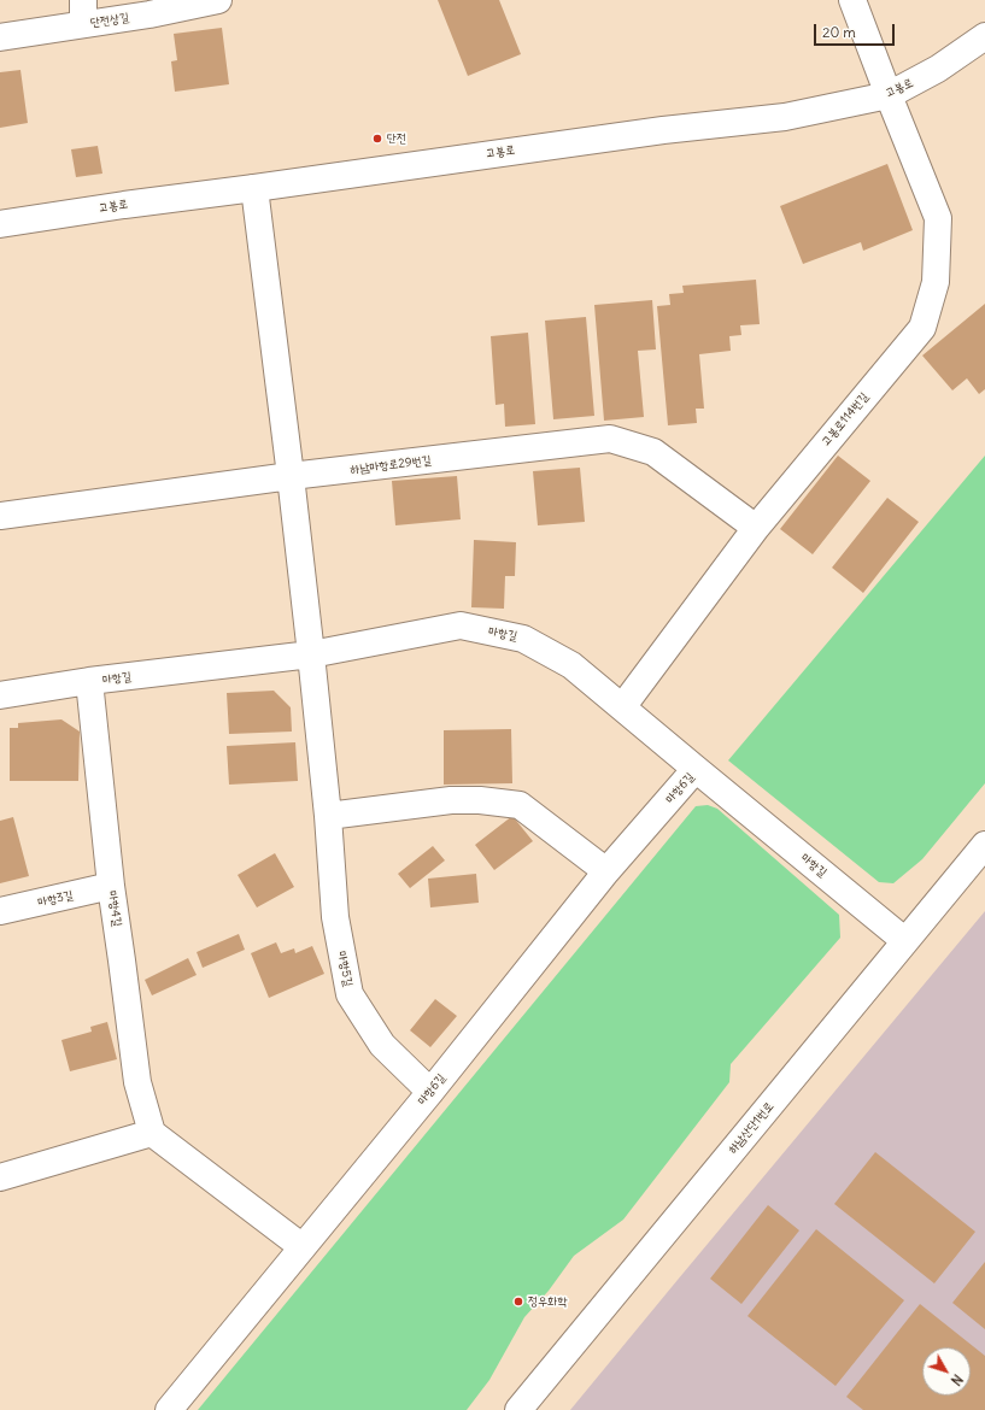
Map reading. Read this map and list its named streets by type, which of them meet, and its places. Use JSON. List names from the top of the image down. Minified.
{"streets":{"street":["단전상길","고봉로","고봉로114번길","하남마항로29번길","마항길","마항6길","마항3길","마항4길","마항5길","하남산단1번로"]},"crossings":[["고봉로","고봉로114번길"],["고봉로","마항5길"],["고봉로114번길","하남마항로29번길"],["고봉로114번길","마항길"],["하남마항로29번길","마항5길"],["마항길","마항6길"],["마항길","마항4길"],["마항길","마항5길"],["마항길","하남산단1번로"],["마항6길","마항5길"],["마항3길","마항4길"]],"places":["단전","정우화학"],"scale_bar":"20 m","north":"bottom right"}
